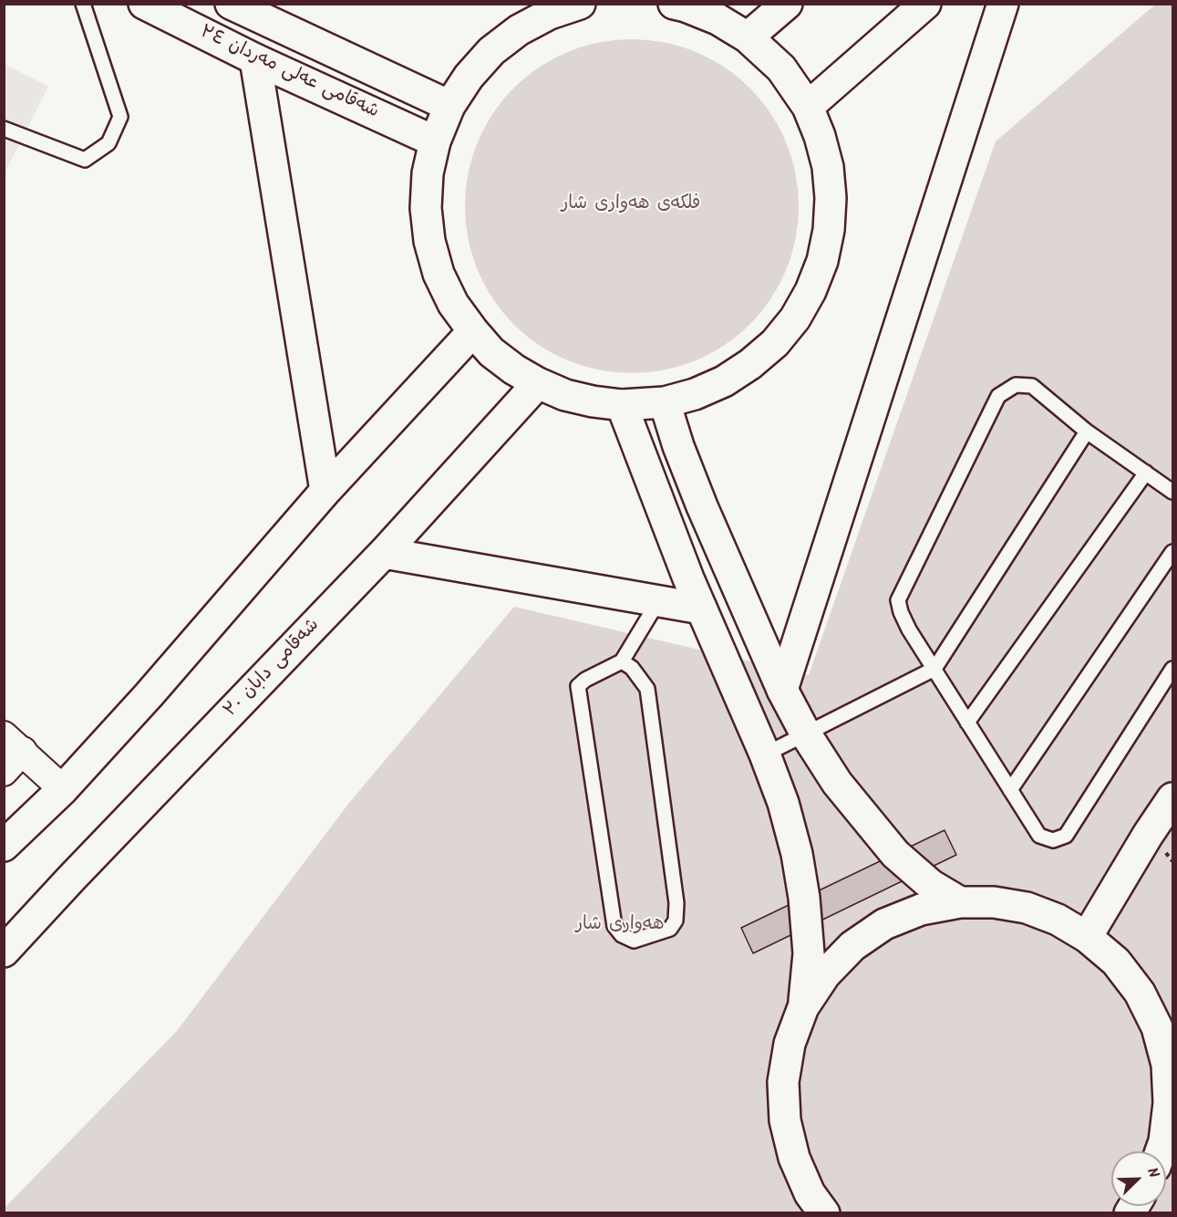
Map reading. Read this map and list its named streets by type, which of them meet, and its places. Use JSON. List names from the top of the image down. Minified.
{"streets":{"main road":["شەقامی عەلی مەردان ٣٤","شەقامی دابان ٣٠"]},"parks":["فلکەی هەواری شار","هەواری شار"],"north":"top right"}
